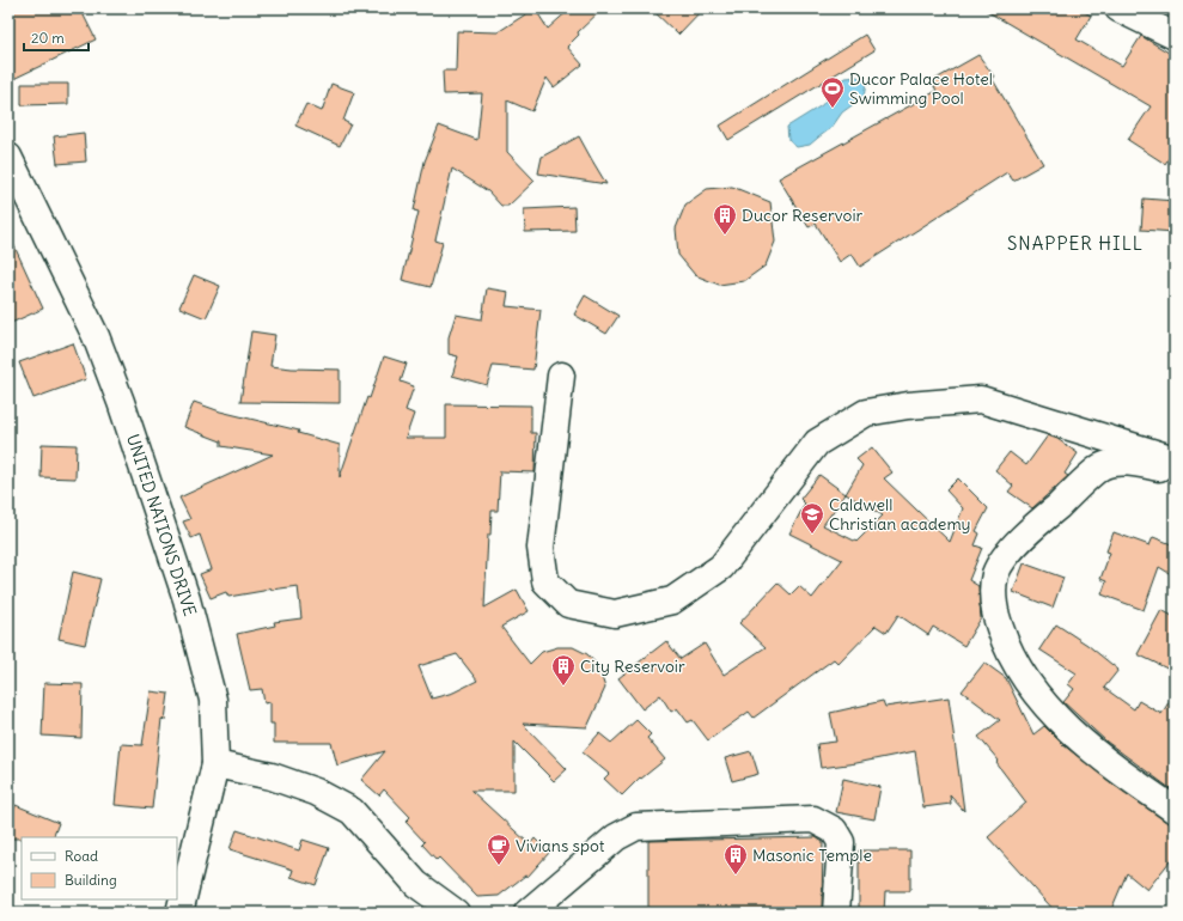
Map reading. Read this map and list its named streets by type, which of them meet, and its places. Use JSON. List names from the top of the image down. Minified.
{"streets":{"street":["UNITED NATIONS DRIVE"]},"districts":["SNAPPER HILL"],"places":{"sports":["Ducor Palace Hotel Swimming Pool"],"building":["Ducor Reservoir","City Reservoir","Masonic Temple"],"school or university":["Caldwell Christian academy"],"cafe":["Vivians spot"]},"legend":["Road","Building"],"scale_bar":"20 m"}
